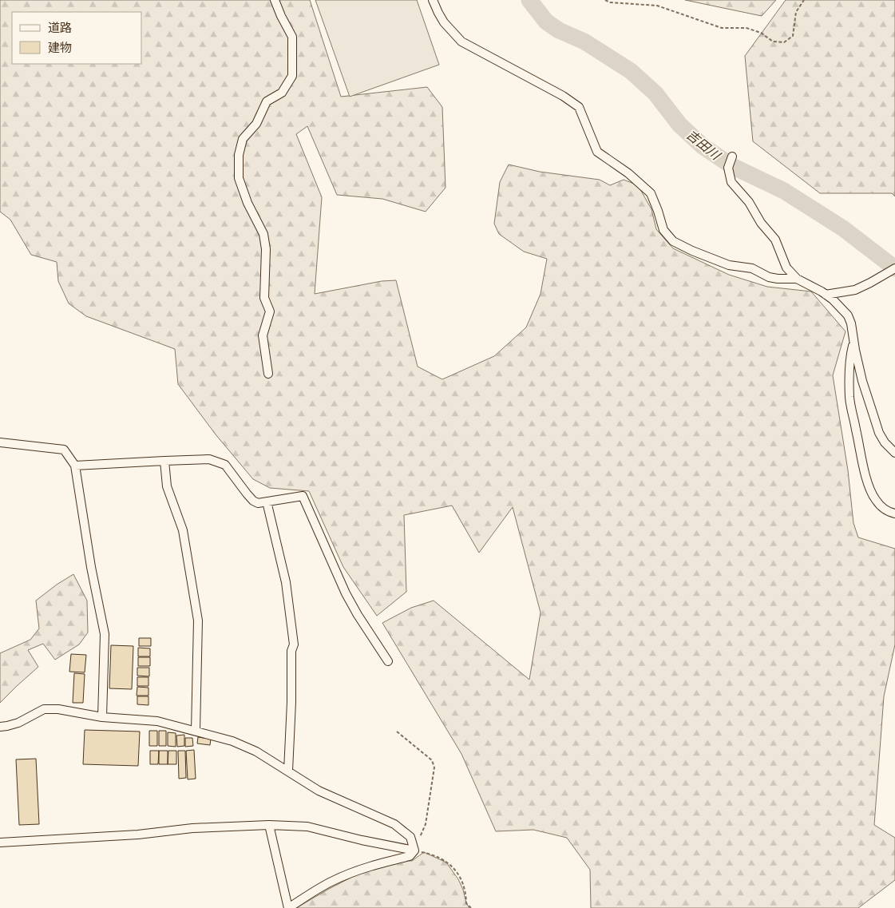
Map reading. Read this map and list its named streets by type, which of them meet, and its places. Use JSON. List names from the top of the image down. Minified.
{"water":["吉田川"],"legend":["道路","建物"]}
